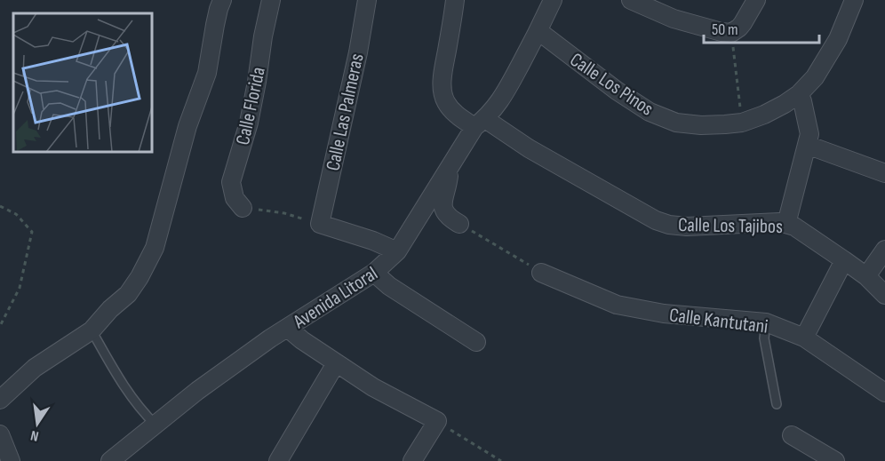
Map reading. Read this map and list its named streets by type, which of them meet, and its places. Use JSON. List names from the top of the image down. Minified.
{"streets":{"street":["Calle Los Pinos","Calle Florida","Calle Las Palmeras","Calle Los Tajibos","Avenida Litoral","Calle Kantutani"]},"crossings":[["Calle Los Pinos","Avenida Litoral"],["Calle Los Tajibos","Avenida Litoral"]],"scale_bar":"50 m","north":"bottom"}
